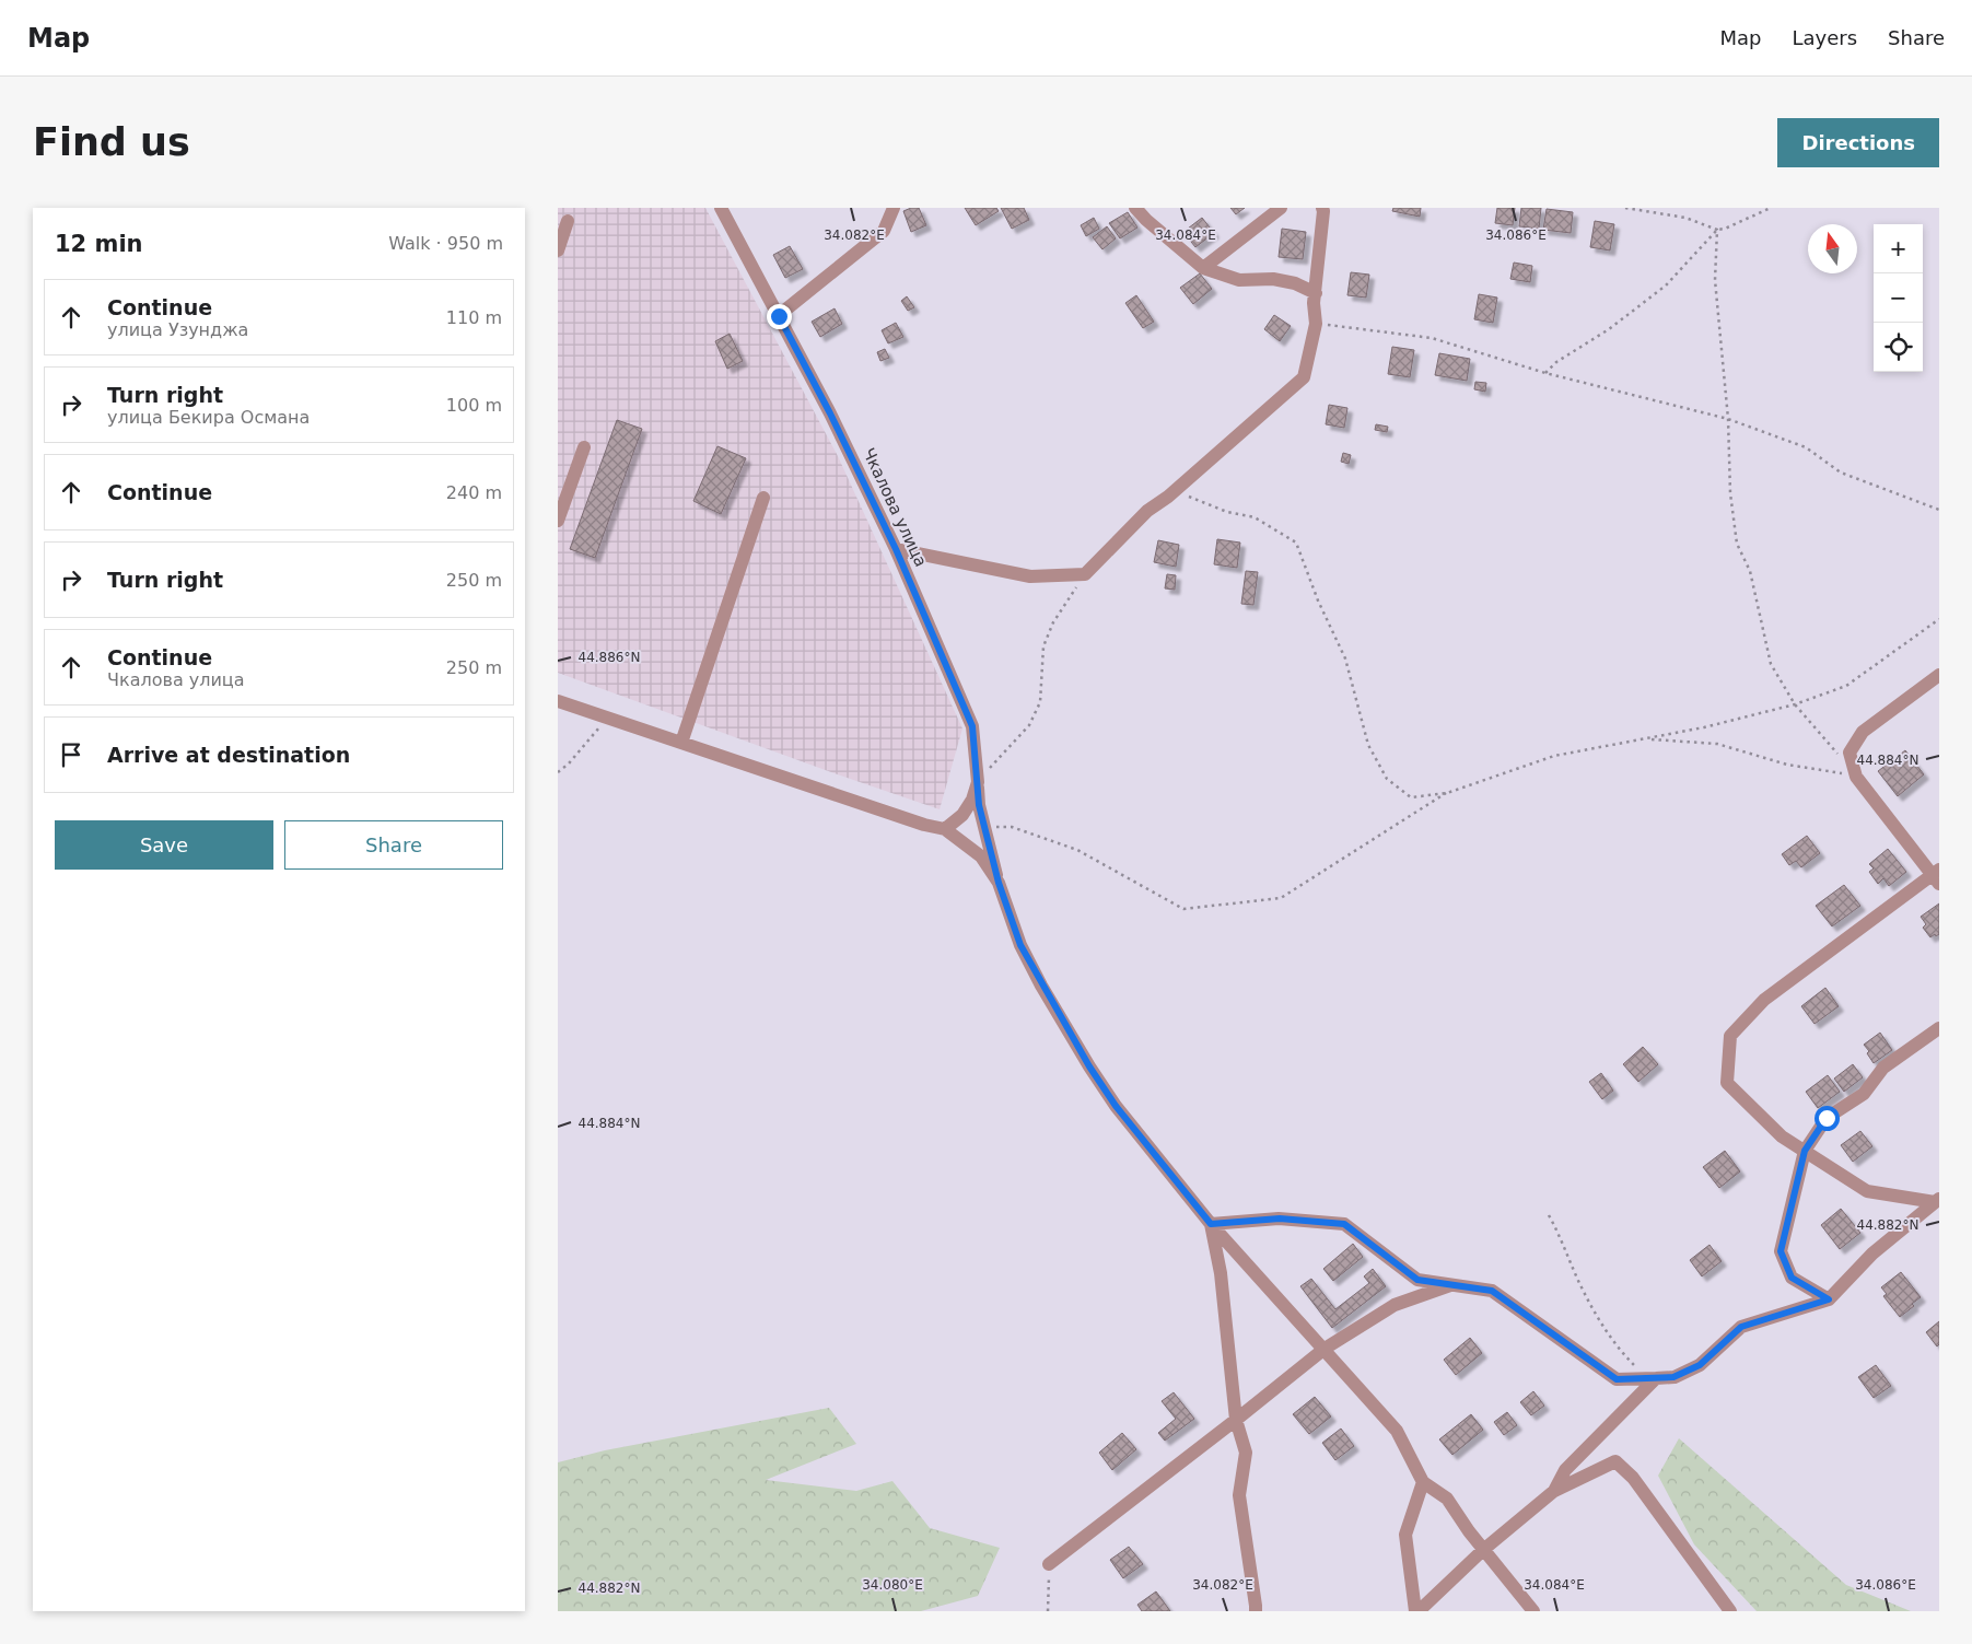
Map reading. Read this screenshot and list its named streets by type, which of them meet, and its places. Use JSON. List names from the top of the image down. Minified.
{"streets":{"street":["Чкалова улица"]},"north":"top","page":{"header":"Map","nav":["Map","Layers","Share"],"buttons":["Directions",["Save","Share"]],"title":"Find us","heading":["12 min","Walk · 950 m"],"map_buttons":["+","−"],"list":[["Continue","улица Узунджа","110 m"],["Turn right","улица Бекира Османа","100 m"],["Continue","240 m"],["Turn right","250 m"],["Continue","Чкалова улица","250 m"],"Arrive at destination"]},"coordinates":["34.082°E","34.084°E","34.086°E","44.886°N","44.884°N","44.882°N","34.080°E"]}
